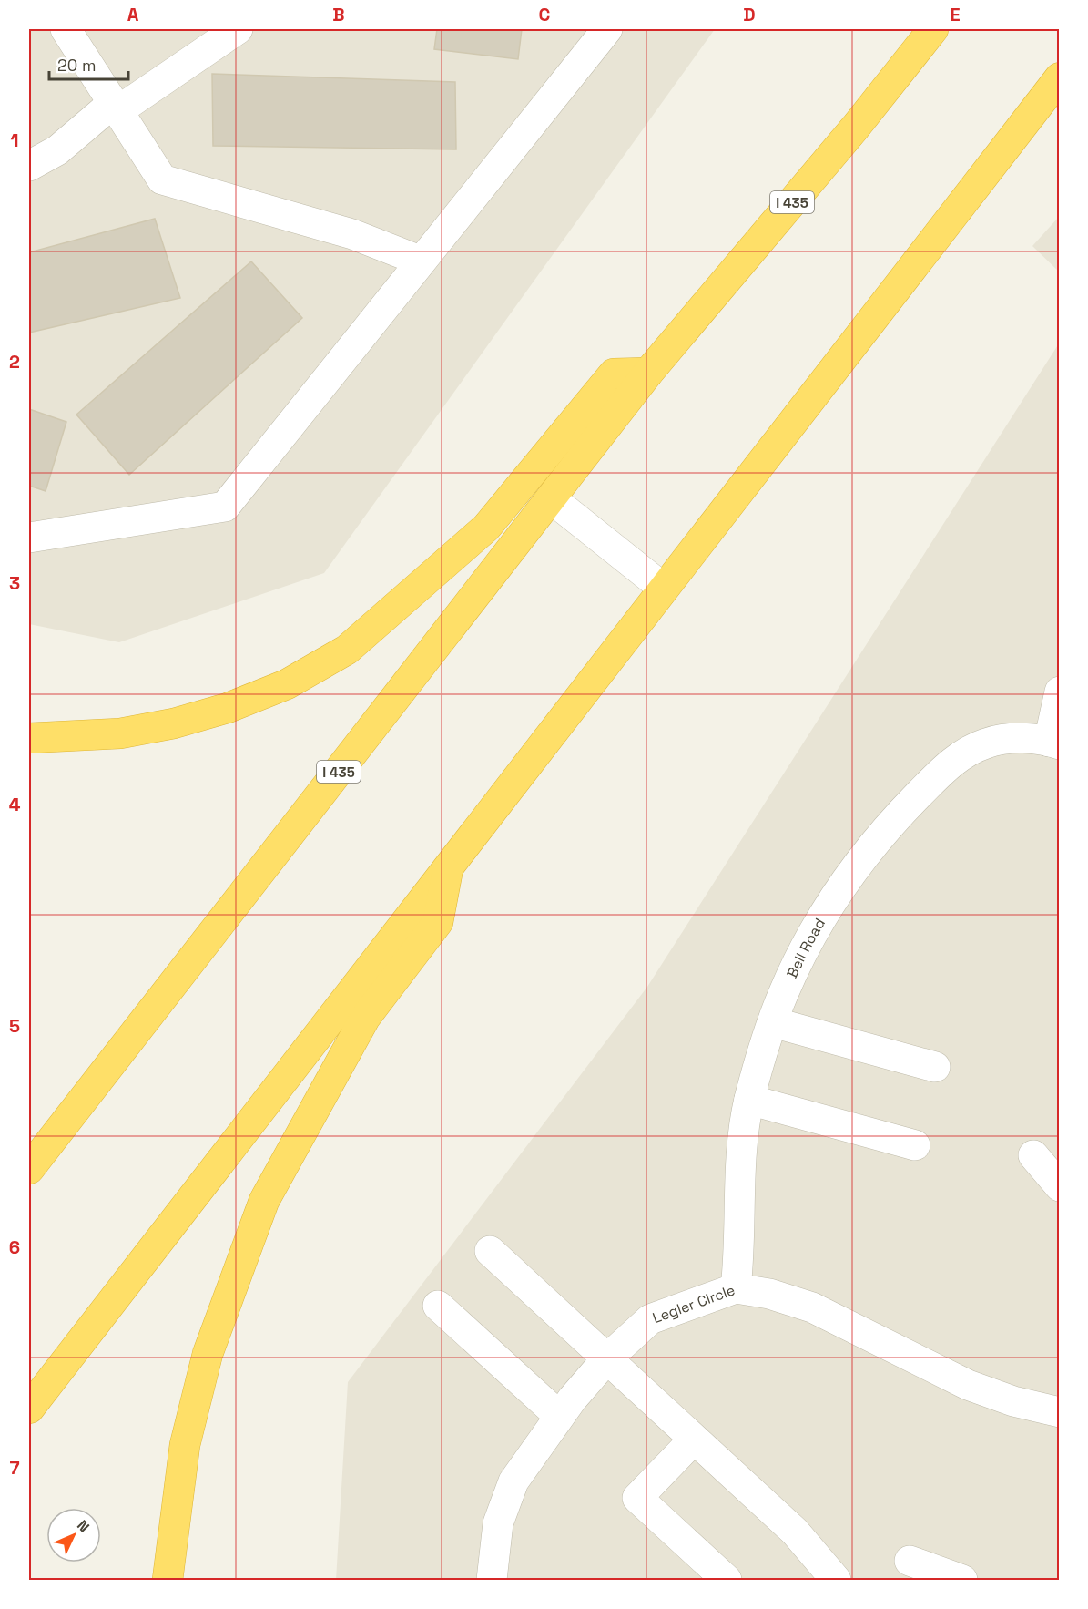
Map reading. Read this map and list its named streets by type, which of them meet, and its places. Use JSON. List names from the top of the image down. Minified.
{"streets":{"highway":["I 435"],"street":["Bell Road","Legler Circle"]},"crossings":[["Bell Road","Legler Circle"]],"scale_bar":"20 m","north":"top right","grid":{"columns":["A","B","C","D","E"],"rows":["1","2","3","4","5","6","7"]}}
